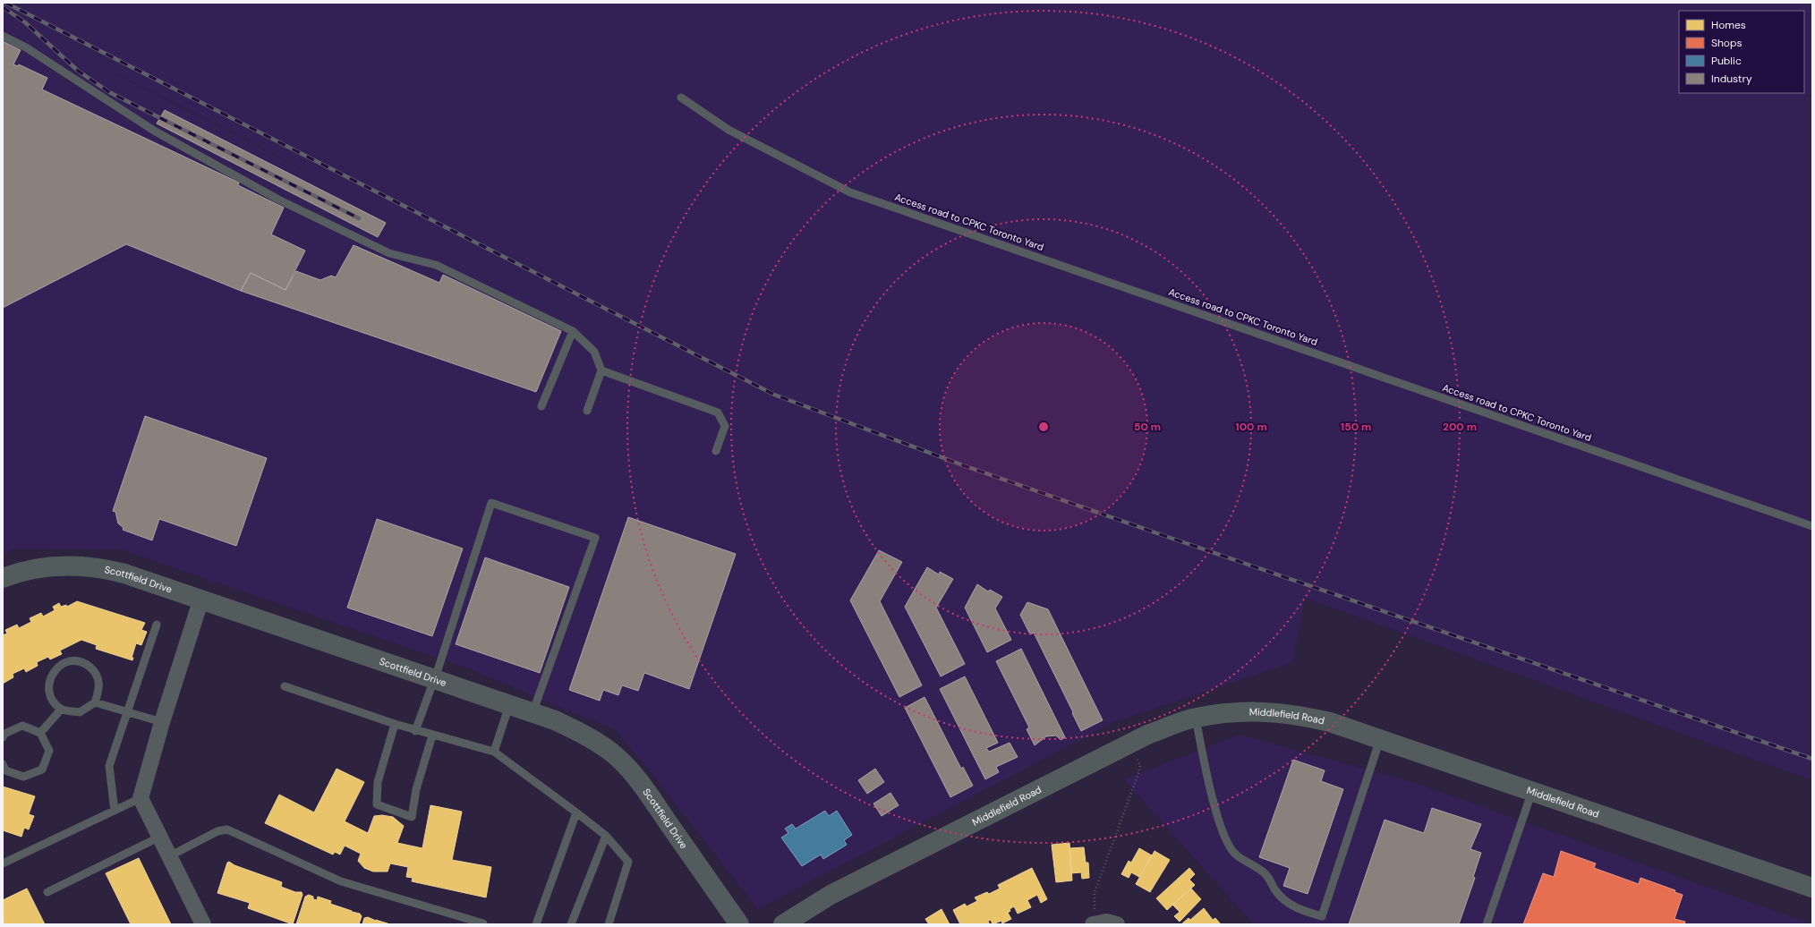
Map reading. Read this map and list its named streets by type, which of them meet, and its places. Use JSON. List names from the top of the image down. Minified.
{"streets":{"main road":["Scottfield Drive","Middlefield Road"],"lane":["Access road to CPKC Toronto Yard"]},"legend":["Homes","Shops","Public","Industry"],"rings":["50 m","100 m","150 m","200 m"]}
